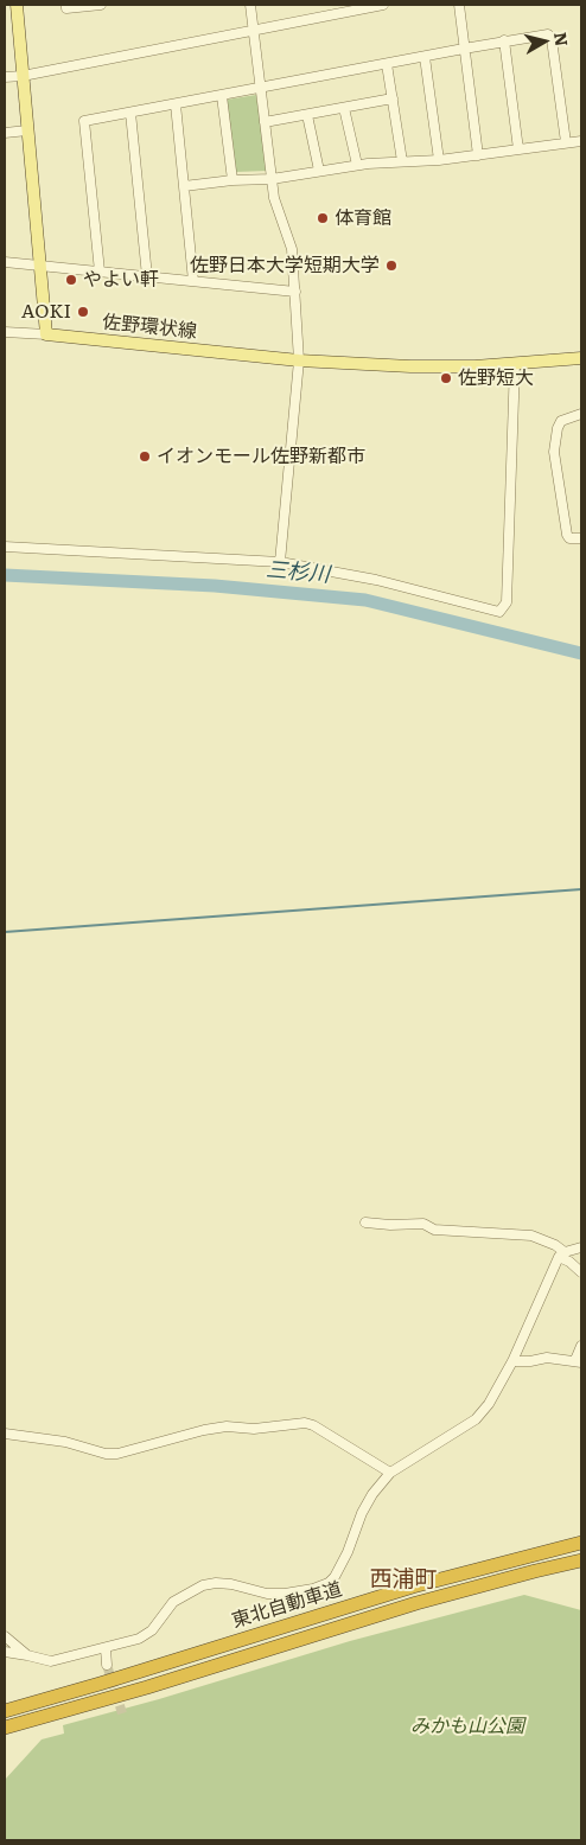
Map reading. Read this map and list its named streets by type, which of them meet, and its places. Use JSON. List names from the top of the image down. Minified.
{"streets":{"highway":["東北自動車道"],"main road":["佐野環状線"]},"districts":["西浦町"],"water":["三杉川"],"parks":["みかも山公園"],"places":["体育館","佐野日本大学短期大学","やよい軒","AOKI","佐野短大","イオンモール佐野新都市"],"north":"right"}
